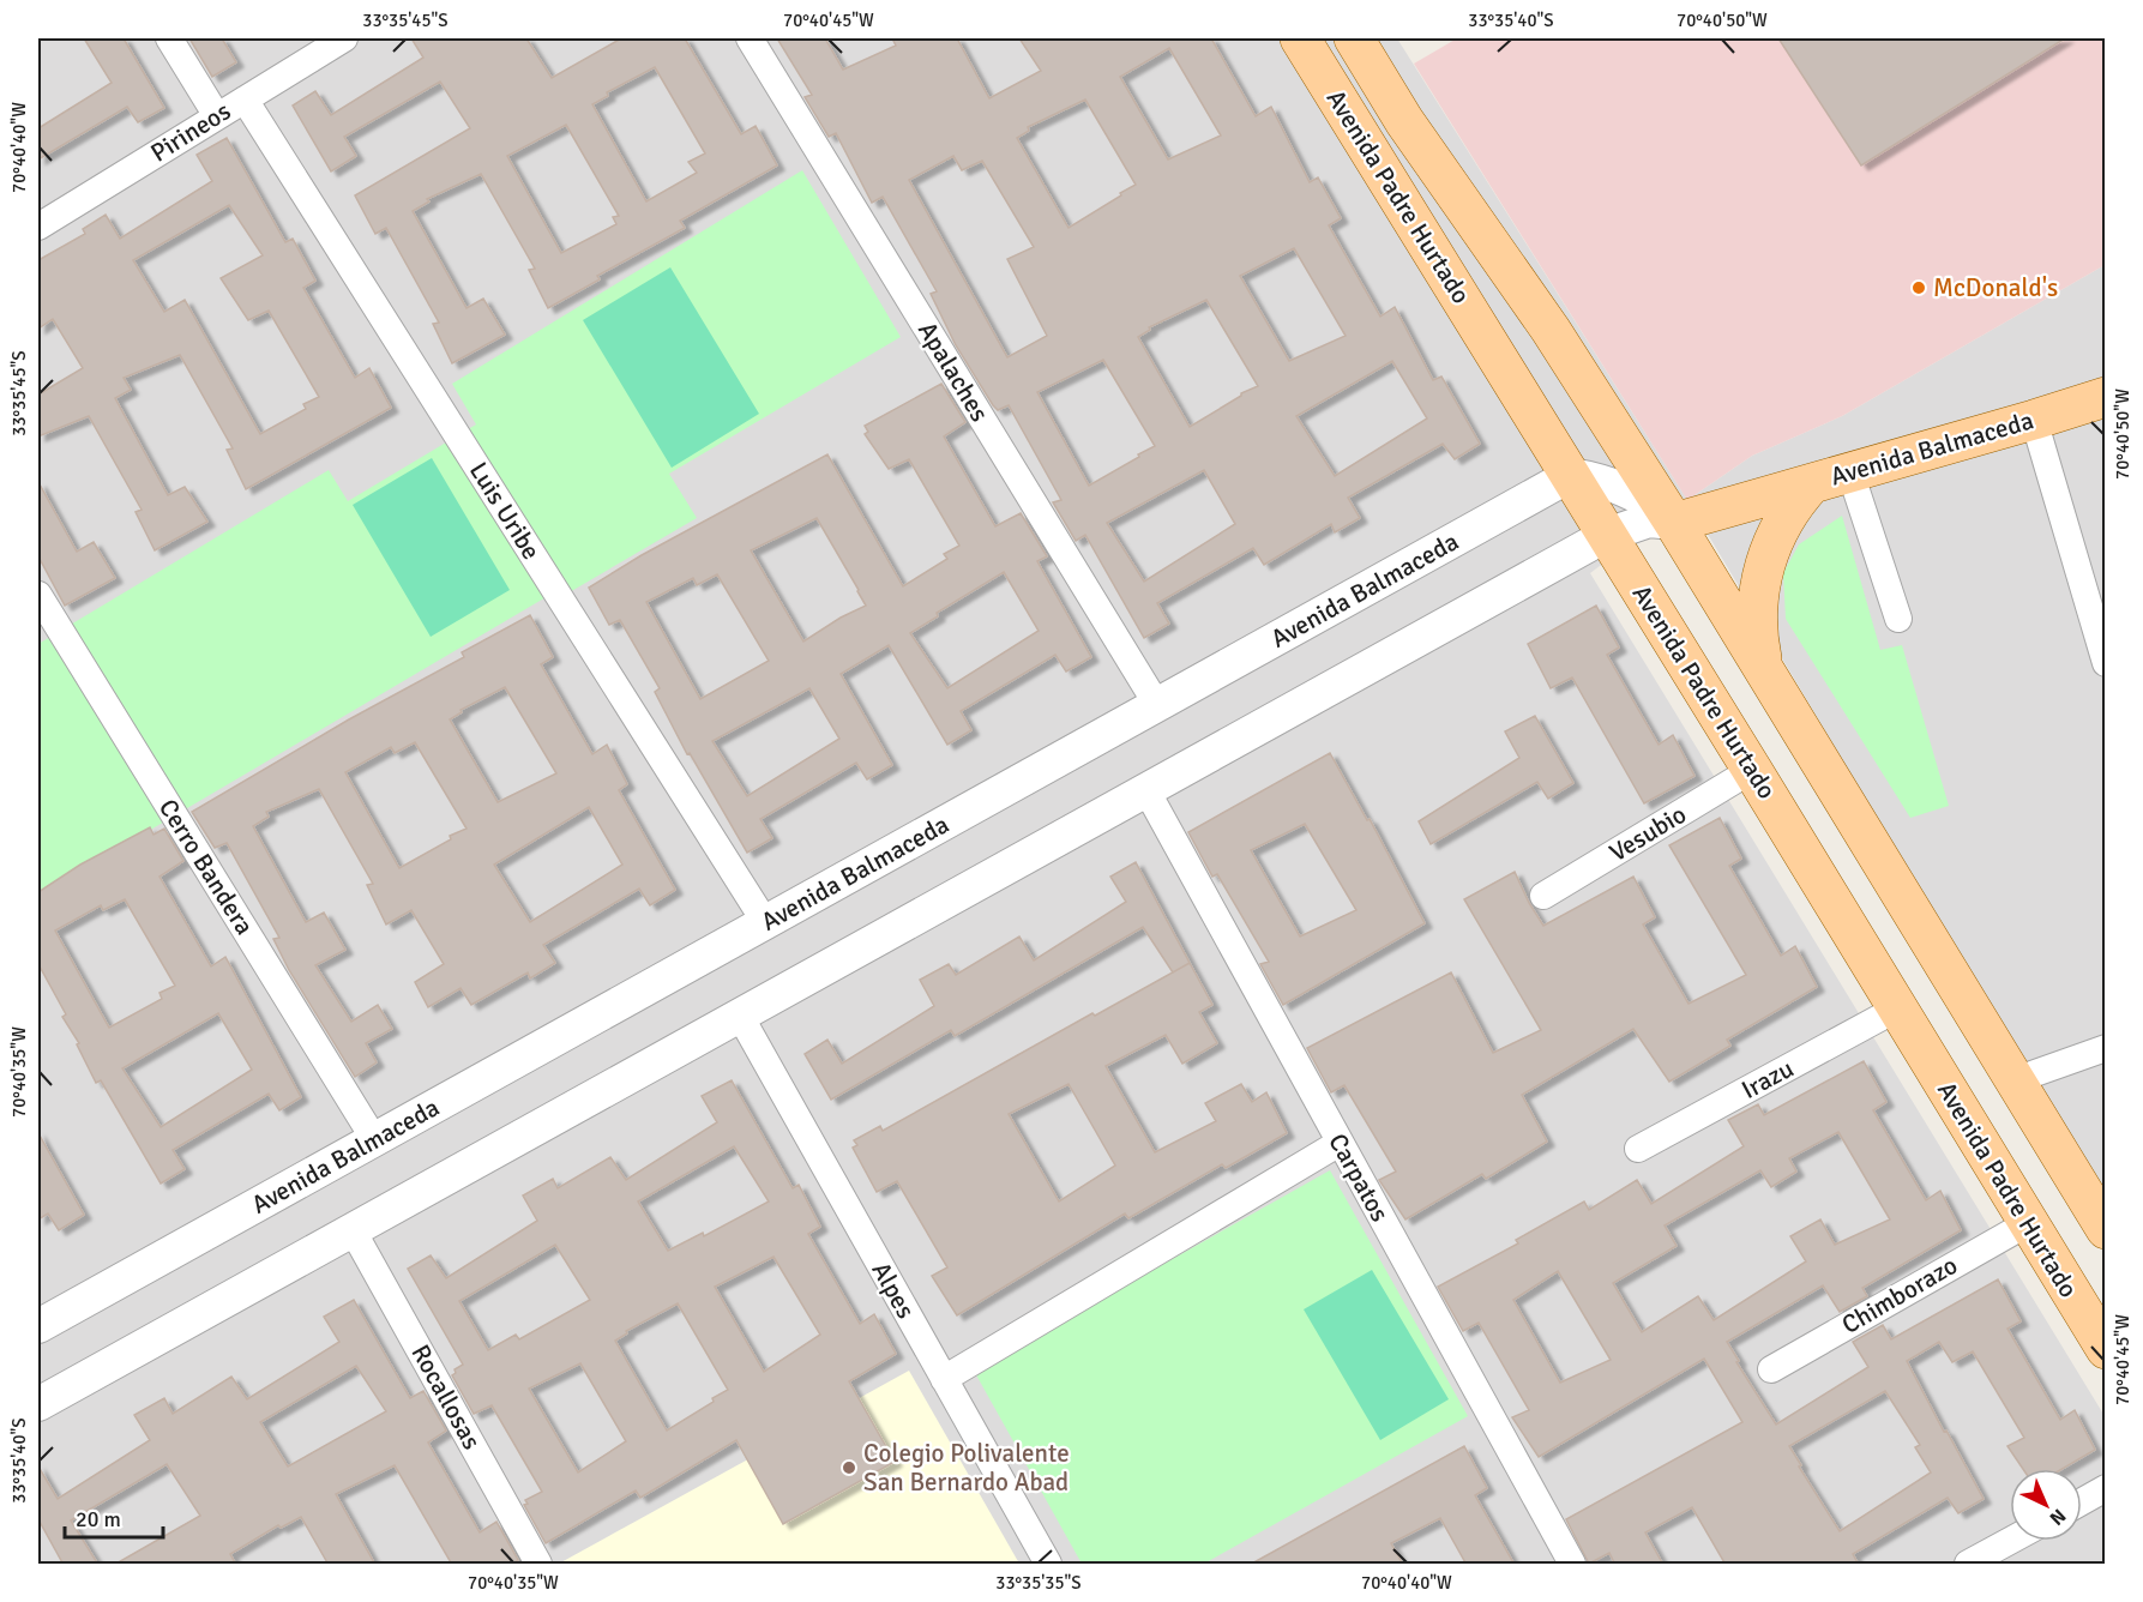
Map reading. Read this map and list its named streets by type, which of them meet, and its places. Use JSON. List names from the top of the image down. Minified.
{"streets":{"main road":["Avenida Padre Hurtado","Avenida Balmaceda"],"street":["Pirineos","Apalaches","Luis Uribe","Vesubio","Cerro Bandera","Irazu","Carpatos","Alpes","Chimborazo","Rocallosas"]},"crossings":[["Pirineos","Luis Uribe"],["Avenida Padre Hurtado","Avenida Balmaceda"],["Avenida Padre Hurtado","Vesubio"],["Avenida Padre Hurtado","Irazu"],["Avenida Padre Hurtado","Chimborazo"],["Apalaches","Avenida Balmaceda"],["Avenida Balmaceda","Luis Uribe"],["Avenida Balmaceda","Cerro Bandera"],["Avenida Balmaceda","Carpatos"],["Avenida Balmaceda","Alpes"],["Avenida Balmaceda","Rocallosas"]],"places":["McDonald's","Colegio Polivalente San Bernardo Abad"],"scale_bar":"20 m","north":"bottom right","coordinates":["33°35'45\"S","70°40'45\"W","33°35'40\"S","70°40'50\"W","70°40'40\"W","70°40'35\"W","33°35'35\"S"]}
